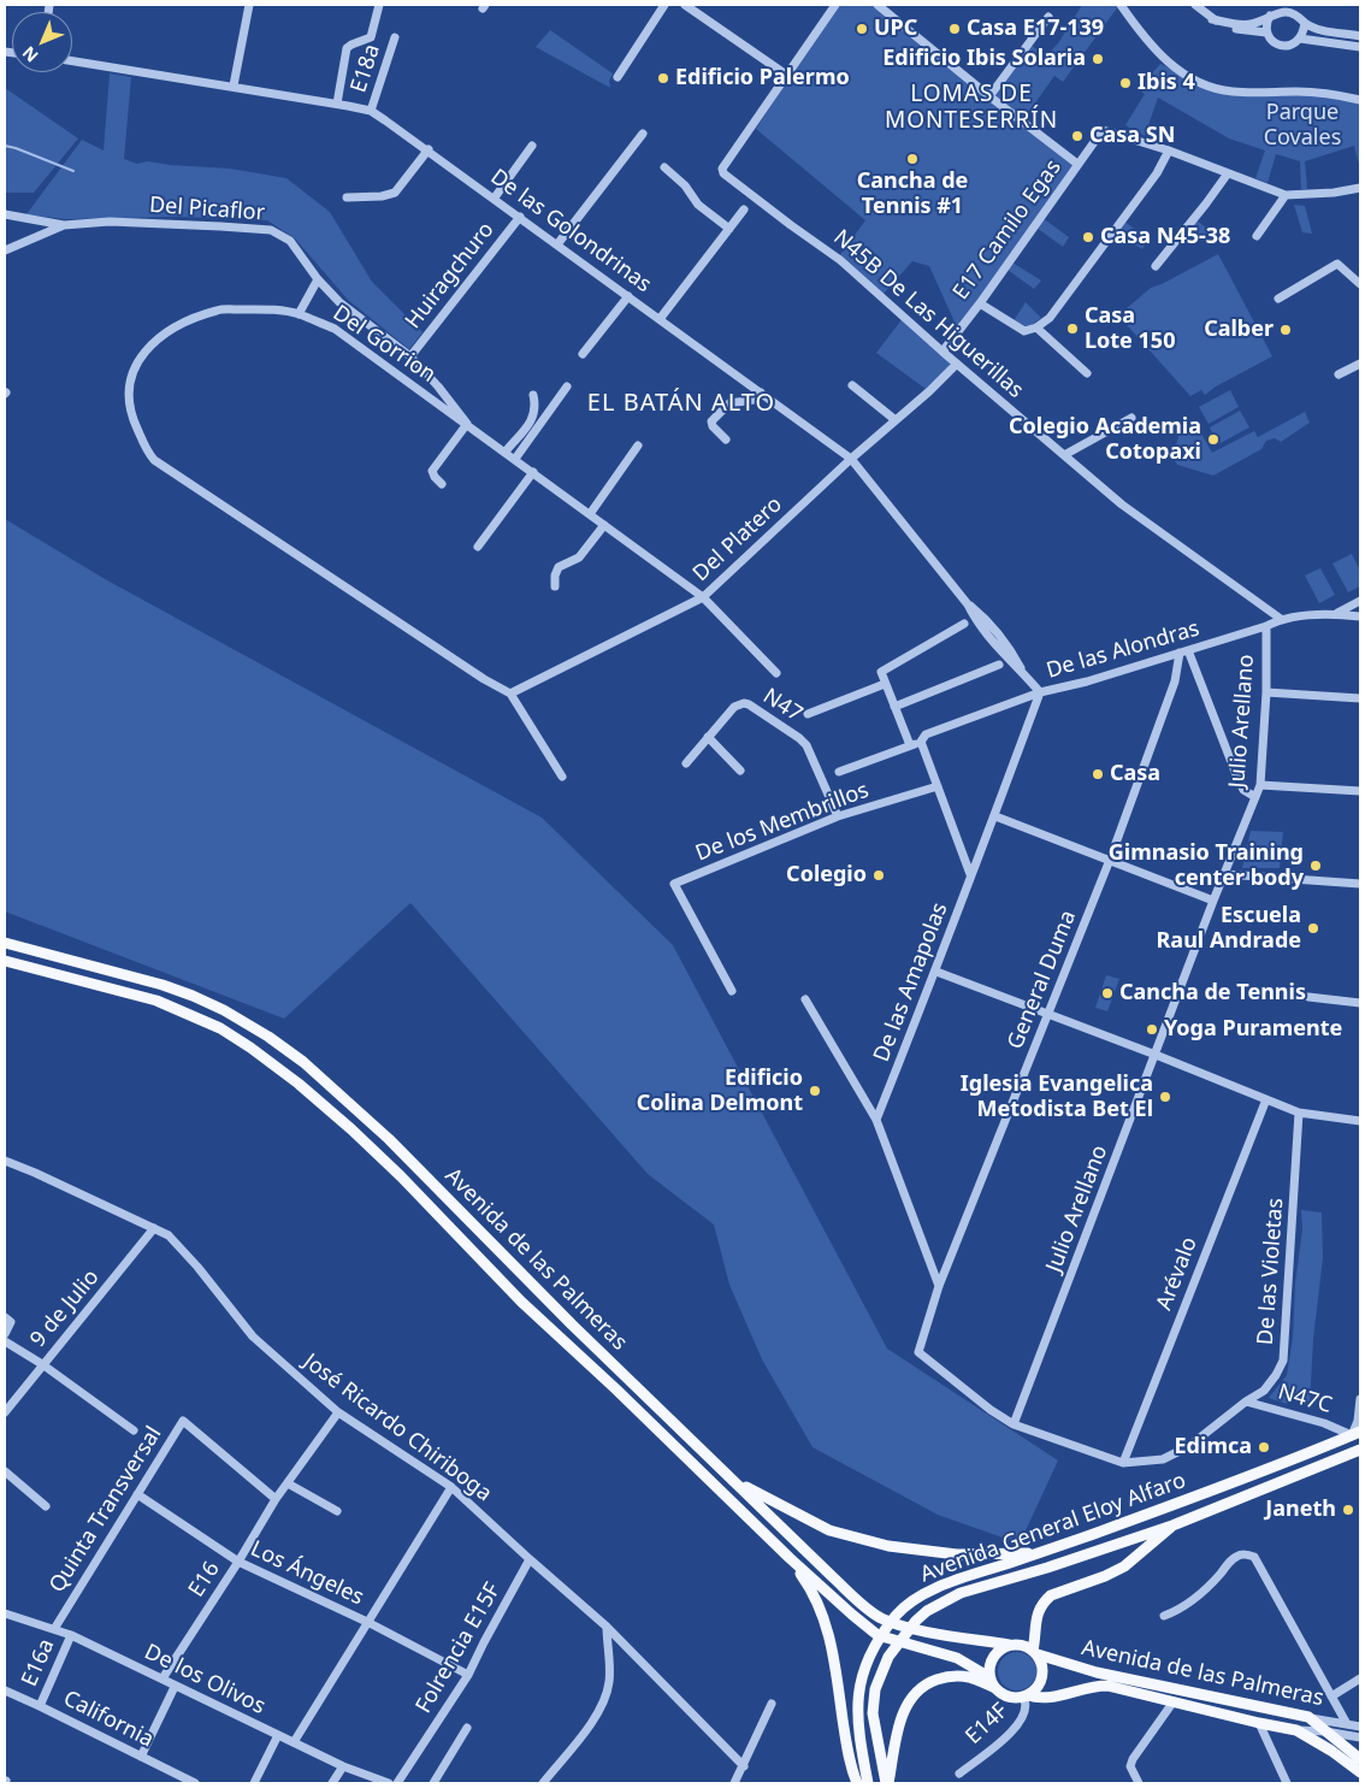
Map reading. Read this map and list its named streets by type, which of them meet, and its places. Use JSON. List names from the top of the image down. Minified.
{"streets":{"main road":["Avenida de las Palmeras","Avenida General Eloy Alfaro"],"street":["E18a","Del Picaflor","E17 Camilo Egas","De las Golondrinas","Huiragchuro","N45B De Las Higuerillas","Del Gorrion","Del Platero","De las Alondras","N47","Julio Arellano","De los Membrillos","General Duma","De las Amapolas","De las Violetas","Arévalo","9 de Julio","N47C","José Ricardo Chiriboga","Quinta Transversal","Los Ángeles","E16","Folrencia E15F","E16a","De los Olivos","California","E14F"]},"crossings":[["E18a","De las Golondrinas"],["Del Picaflor","Huiragchuro"],["Del Picaflor","Del Gorrion"],["E17 Camilo Egas","N45B De Las Higuerillas"],["De las Golondrinas","Huiragchuro"],["De las Golondrinas","Del Platero"],["De las Golondrinas","De las Alondras"],["De las Golondrinas","De las Amapolas"],["N45B De Las Higuerillas","Del Platero"],["N45B De Las Higuerillas","De las Alondras"],["Del Gorrion","Del Platero"],["De las Alondras","Julio Arellano"],["De las Alondras","General Duma"],["De las Alondras","De las Amapolas"],["N47","De los Membrillos"],["Julio Arellano","De las Violetas"],["General Duma","De las Violetas"],["Avenida de las Palmeras","Avenida General Eloy Alfaro"],["Avenida de las Palmeras","E14F"],["De las Violetas","Arévalo"],["De las Violetas","N47C"],["9 de Julio","José Ricardo Chiriboga"],["N47C","Avenida General Eloy Alfaro"],["José Ricardo Chiriboga","E16"],["José Ricardo Chiriboga","Folrencia E15F"],["Quinta Transversal","Los Ángeles"],["Quinta Transversal","E16"],["Quinta Transversal","De los Olivos"],["Los Ángeles","E16"],["Los Ángeles","Folrencia E15F"],["E16","De los Olivos"],["E16a","De los Olivos"],["E16a","California"]],"districts":["LOMAS DE MONTESERRÍN","EL BATÁN ALTO"],"parks":["Parque Covales"],"places":["UPC","Casa E17-139","Edificio Ibis Solaria","Edificio Palermo","Ibis 4","Casa SN","Cancha de Tennis #1","Casa N45-38","Casa Lote 150","Calber","Colegio Academia Cotopaxi","Casa","Gimnasio Training center body","Colegio","Escuela Raul Andrade","Cancha de Tennis","Yoga Puramente","Edificio Colina Delmont","Iglesia Evangelica Metodista Bet El","Edimca","Janeth"],"north":"bottom left"}
